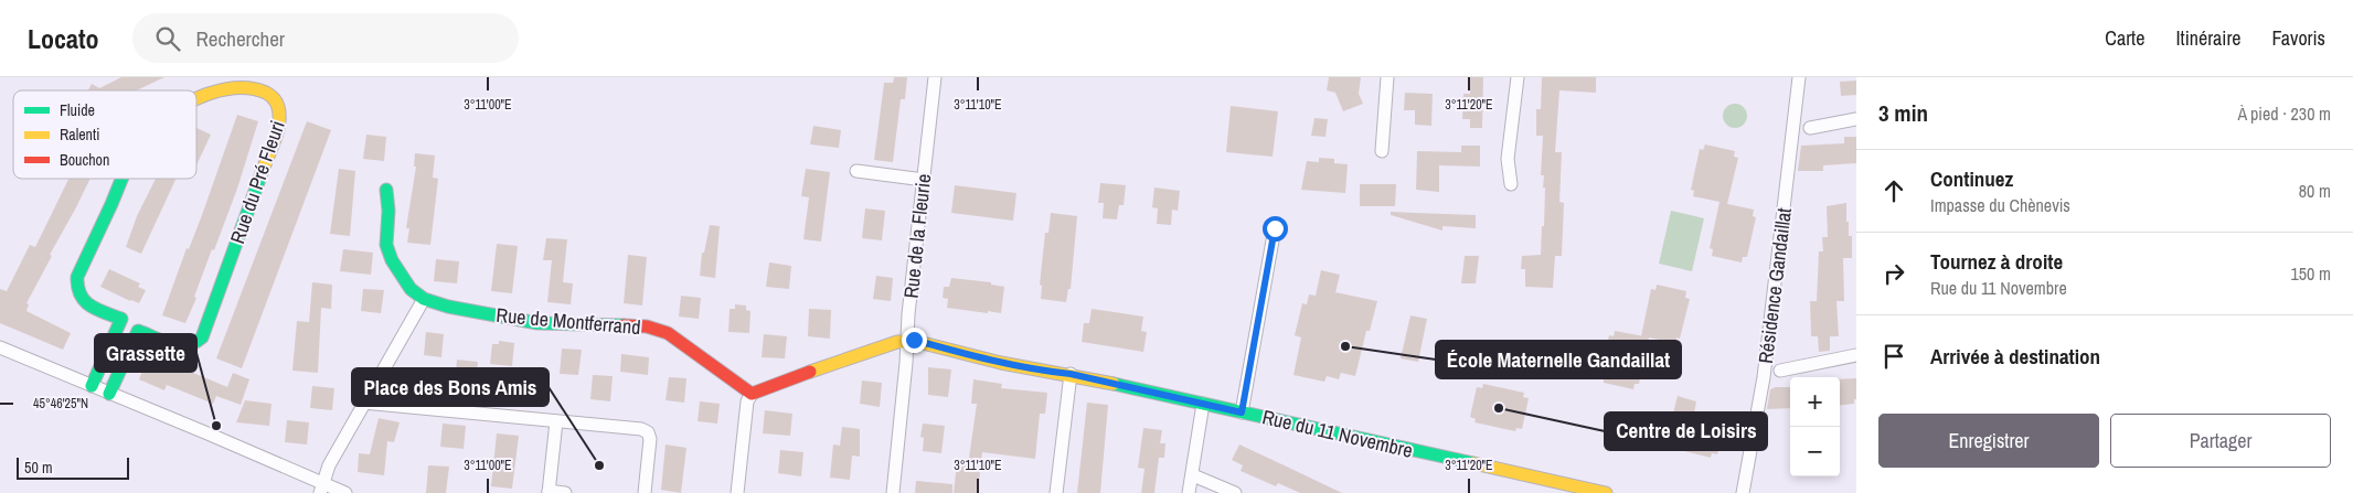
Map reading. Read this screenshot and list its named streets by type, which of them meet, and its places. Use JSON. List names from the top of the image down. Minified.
{"streets":{"street":["Rue du Pré Fleuri","Rue de la Fleurie","Résidence Gandaillat","Rue de Montferrand","Rue du 11 Novembre"]},"crossings":[["Rue de la Fleurie","Rue du 11 Novembre"]],"places":["École Maternelle Gandaillat","Centre de Loisirs","Grassette","Place des Bons Amis"],"legend":["Fluide","Ralenti","Bouchon"],"scale_bar":"50 m","page":{"header":"Locato","search":"Rechercher","nav":["Carte","Itinéraire","Favoris"],"heading":["3 min","À pied · 230 m"],"list":[["Continuez","Impasse du Chènevis","80 m"],["Tournez à droite","Rue du 11 Novembre","150 m"],"Arrivée à destination"],"map_buttons":["+","−"],"buttons":["Enregistrer","Partager"],"scale":"50 m"},"coordinates":["3°11'00\"E","3°11'10\"E","3°11'20\"E","45°46'25\"N"]}
